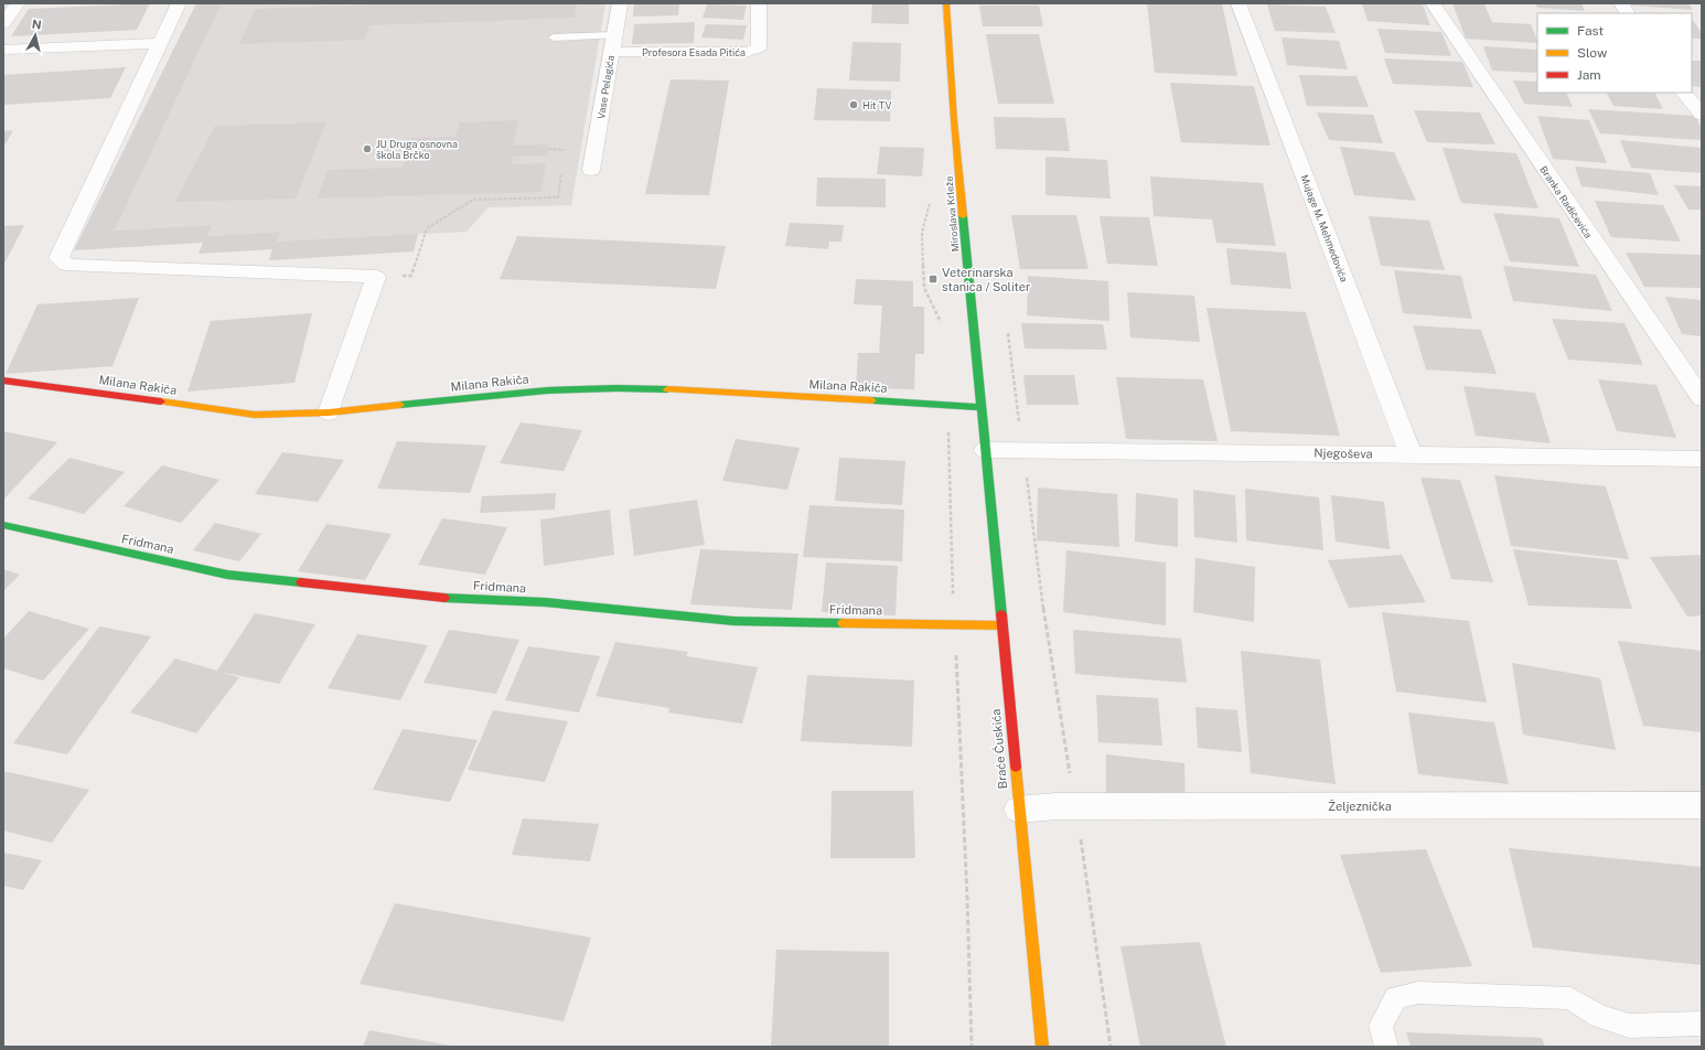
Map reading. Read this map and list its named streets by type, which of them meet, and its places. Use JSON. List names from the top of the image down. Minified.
{"streets":{"street":["Profesora Esada Pitića","Vase Pelagića","Branka Radičevića","Miroslava Krleže","Mujage M. Mehmedovića","Milana Rakiča","Njegoševa","Fridmana","Braće Ćuskića","Željeznička"]},"crossings":[["Profesora Esada Pitića","Vase Pelagića"],["Miroslava Krleže","Milana Rakiča"],["Miroslava Krleže","Njegoševa"],["Miroslava Krleže","Braće Ćuskića"],["Mujage M. Mehmedovića","Njegoševa"],["Njegoševa","Braće Ćuskića"],["Fridmana","Braće Ćuskića"],["Braće Ćuskića","Željeznička"]],"places":{"other":["Hit TV","JU Druga osnovna škola Brčko"],"transit":["Veterinarska stanica / Soliter"]},"legend":["Fast","Slow","Jam"],"north":"top"}
